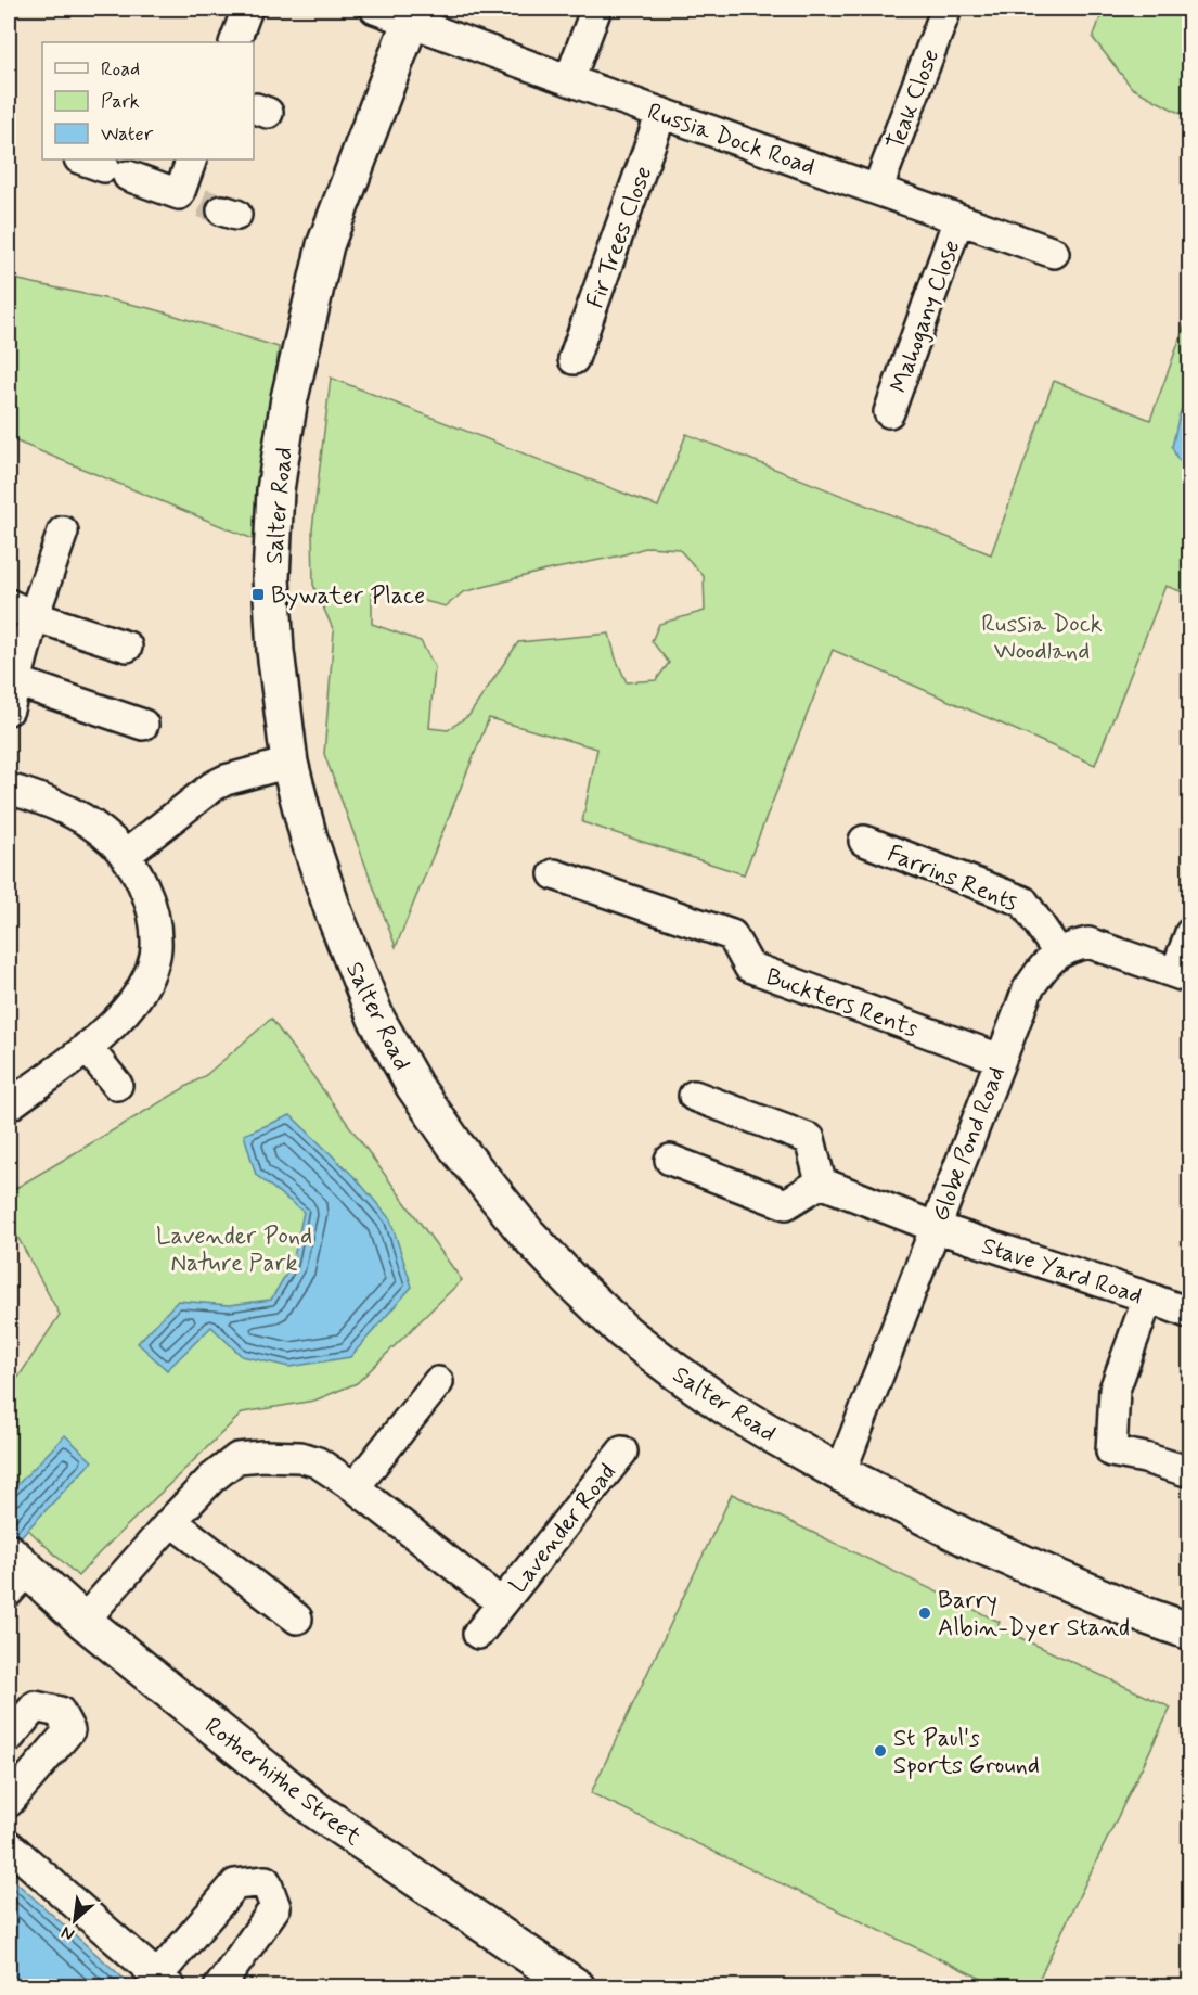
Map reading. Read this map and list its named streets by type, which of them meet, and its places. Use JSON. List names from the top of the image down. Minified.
{"streets":{"main road":["Salter Road","Rotherhithe Street"],"street":["Teak Close","Russia Dock Road","Fir Trees Close","Mahogany Close","Farrins Rents","Buckters Rents","Globe Pond Road","Stave Yard Road","Lavender Road"]},"crossings":[["Teak Close","Russia Dock Road"],["Russia Dock Road","Fir Trees Close"],["Russia Dock Road","Mahogany Close"],["Russia Dock Road","Salter Road"],["Salter Road","Globe Pond Road"],["Farrins Rents","Globe Pond Road"],["Buckters Rents","Globe Pond Road"],["Globe Pond Road","Stave Yard Road"],["Lavender Road","Rotherhithe Street"]],"parks":["Russia Dock Woodland","Lavender Pond Nature Park"],"places":{"transit":["Bywater Place"],"other":["Barry Albin-Dyer Stand","St Paul's Sports Ground"]},"legend":["Road","Park","Water"],"north":"bottom left"}
